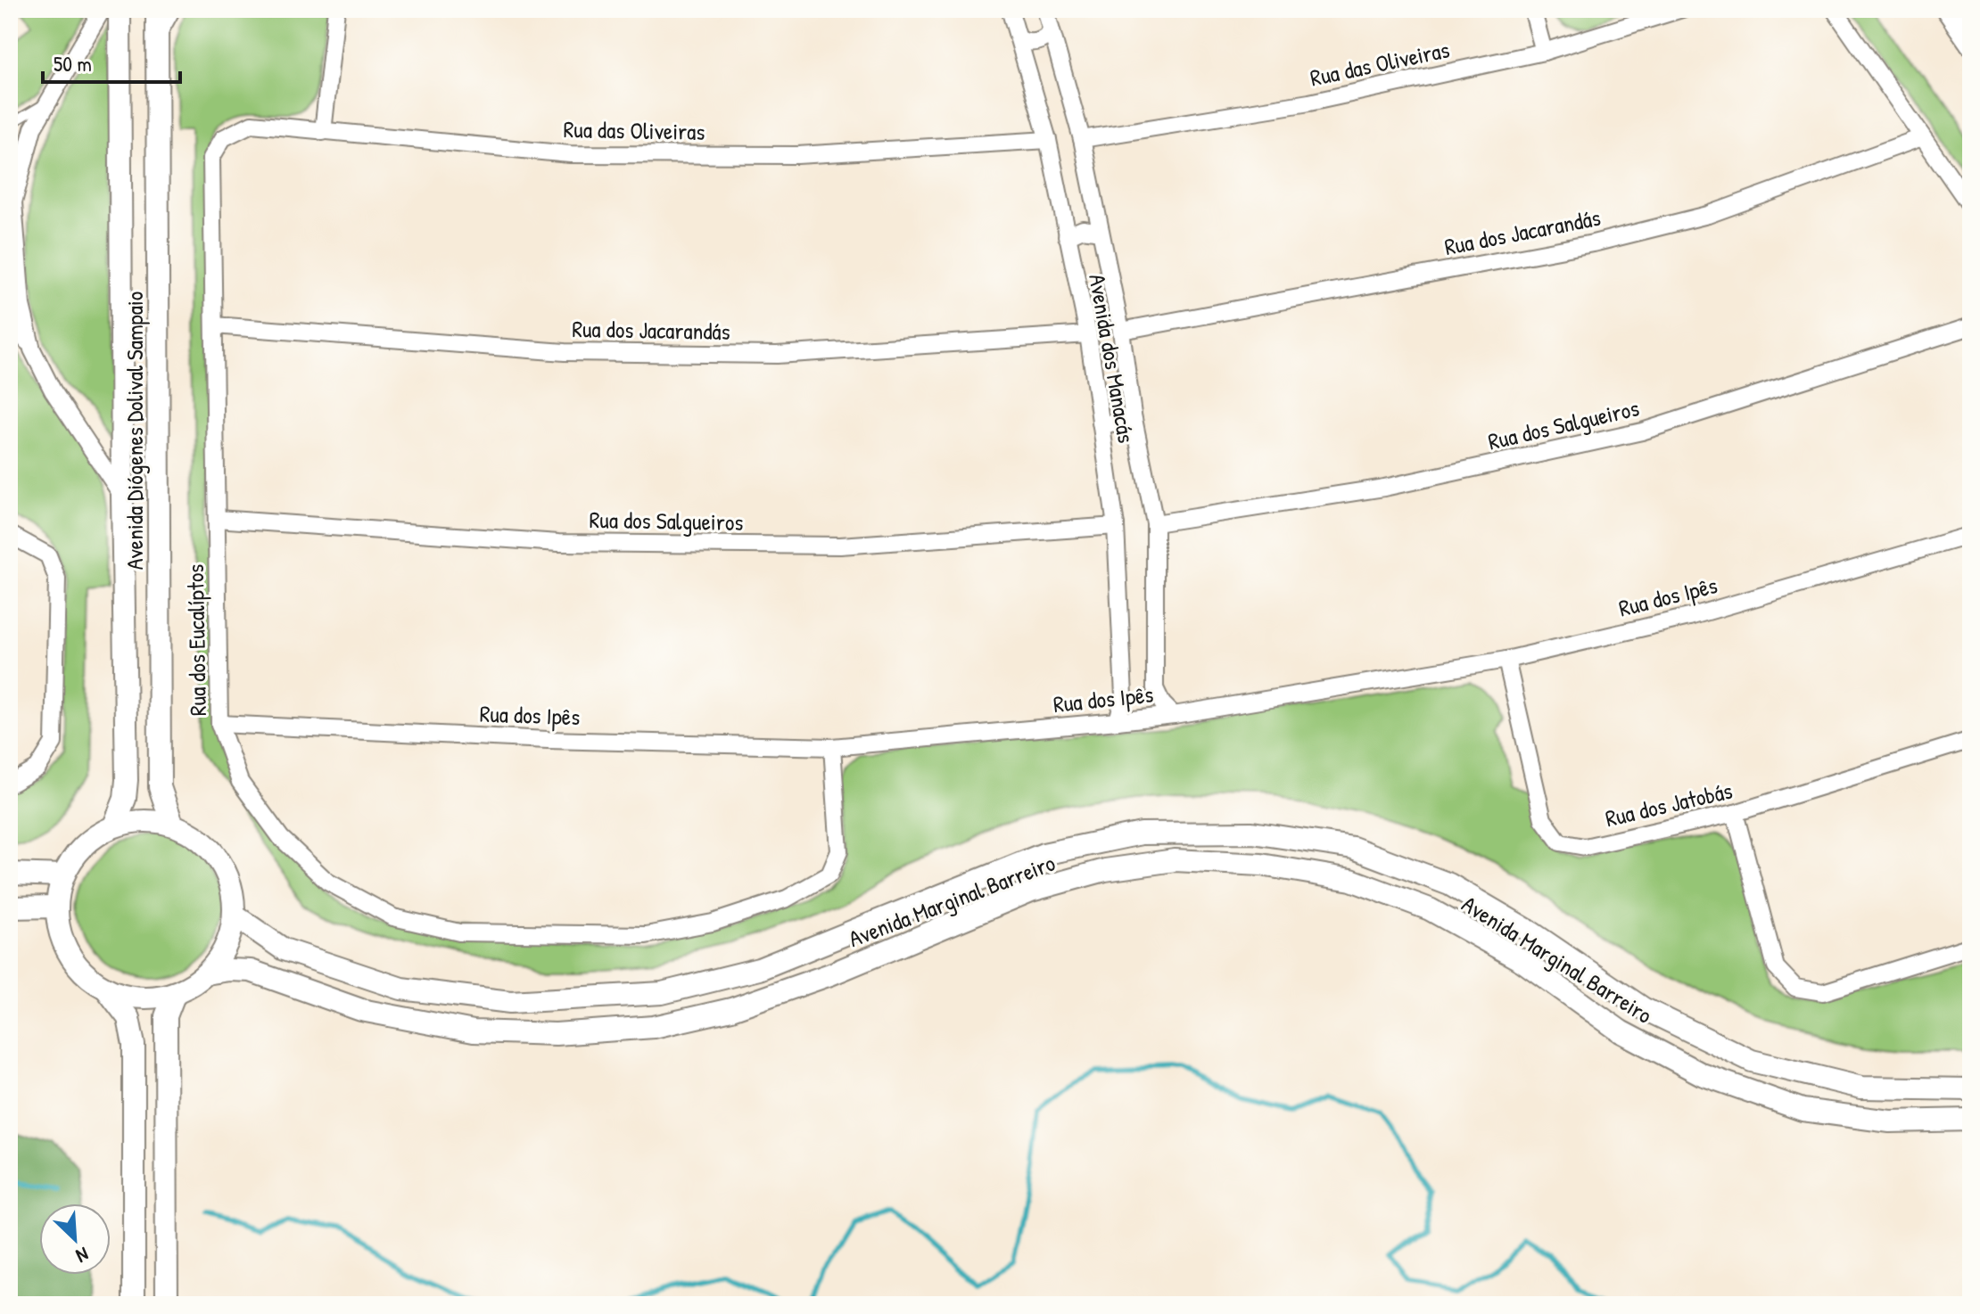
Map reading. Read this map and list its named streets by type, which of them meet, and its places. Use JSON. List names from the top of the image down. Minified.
{"streets":{"street":["Rua das Oliveiras","Rua dos Jacarandás","Avenida dos Manacás","Rua dos Salgueiros","Avenida Diógenes Dolival Sampaio","Rua dos Ipês","Rua dos Eucalíptos","Rua dos Jatobás","Avenida Marginal Barreiro"]},"crossings":[["Rua das Oliveiras","Avenida dos Manacás"],["Rua das Oliveiras","Rua dos Eucalíptos"],["Rua dos Jacarandás","Avenida dos Manacás"],["Rua dos Jacarandás","Rua dos Eucalíptos"],["Avenida dos Manacás","Rua dos Salgueiros"],["Avenida dos Manacás","Rua dos Ipês"],["Rua dos Salgueiros","Rua dos Eucalíptos"],["Avenida Diógenes Dolival Sampaio","Avenida Marginal Barreiro"],["Rua dos Ipês","Rua dos Eucalíptos"],["Rua dos Ipês","Rua dos Jatobás"]],"scale_bar":"50 m","north":"bottom right"}
